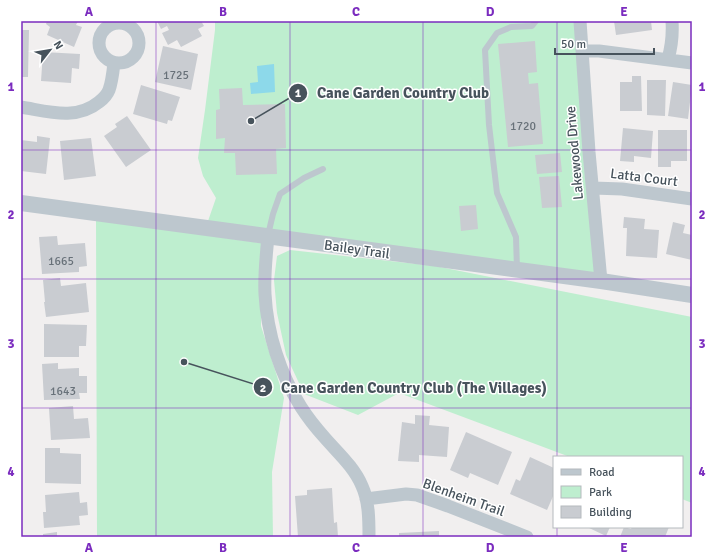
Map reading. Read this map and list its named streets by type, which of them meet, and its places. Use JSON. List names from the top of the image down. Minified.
{"streets":{"street":["Lakewood Drive","Latta Court","Bailey Trail","Blenheim Trail"]},"crossings":[["Lakewood Drive","Latta Court"],["Lakewood Drive","Bailey Trail"]],"places":["Cane Garden Country Club","Cane Garden Country Club (The Villages)"],"house_numbers":["1725","1720","1665","1643"],"legend":["Road","Park","Building"],"scale_bar":"50 m","north":"top right","grid":{"columns":["A","B","C","D","E"],"rows":["1","2","3","4"]}}
